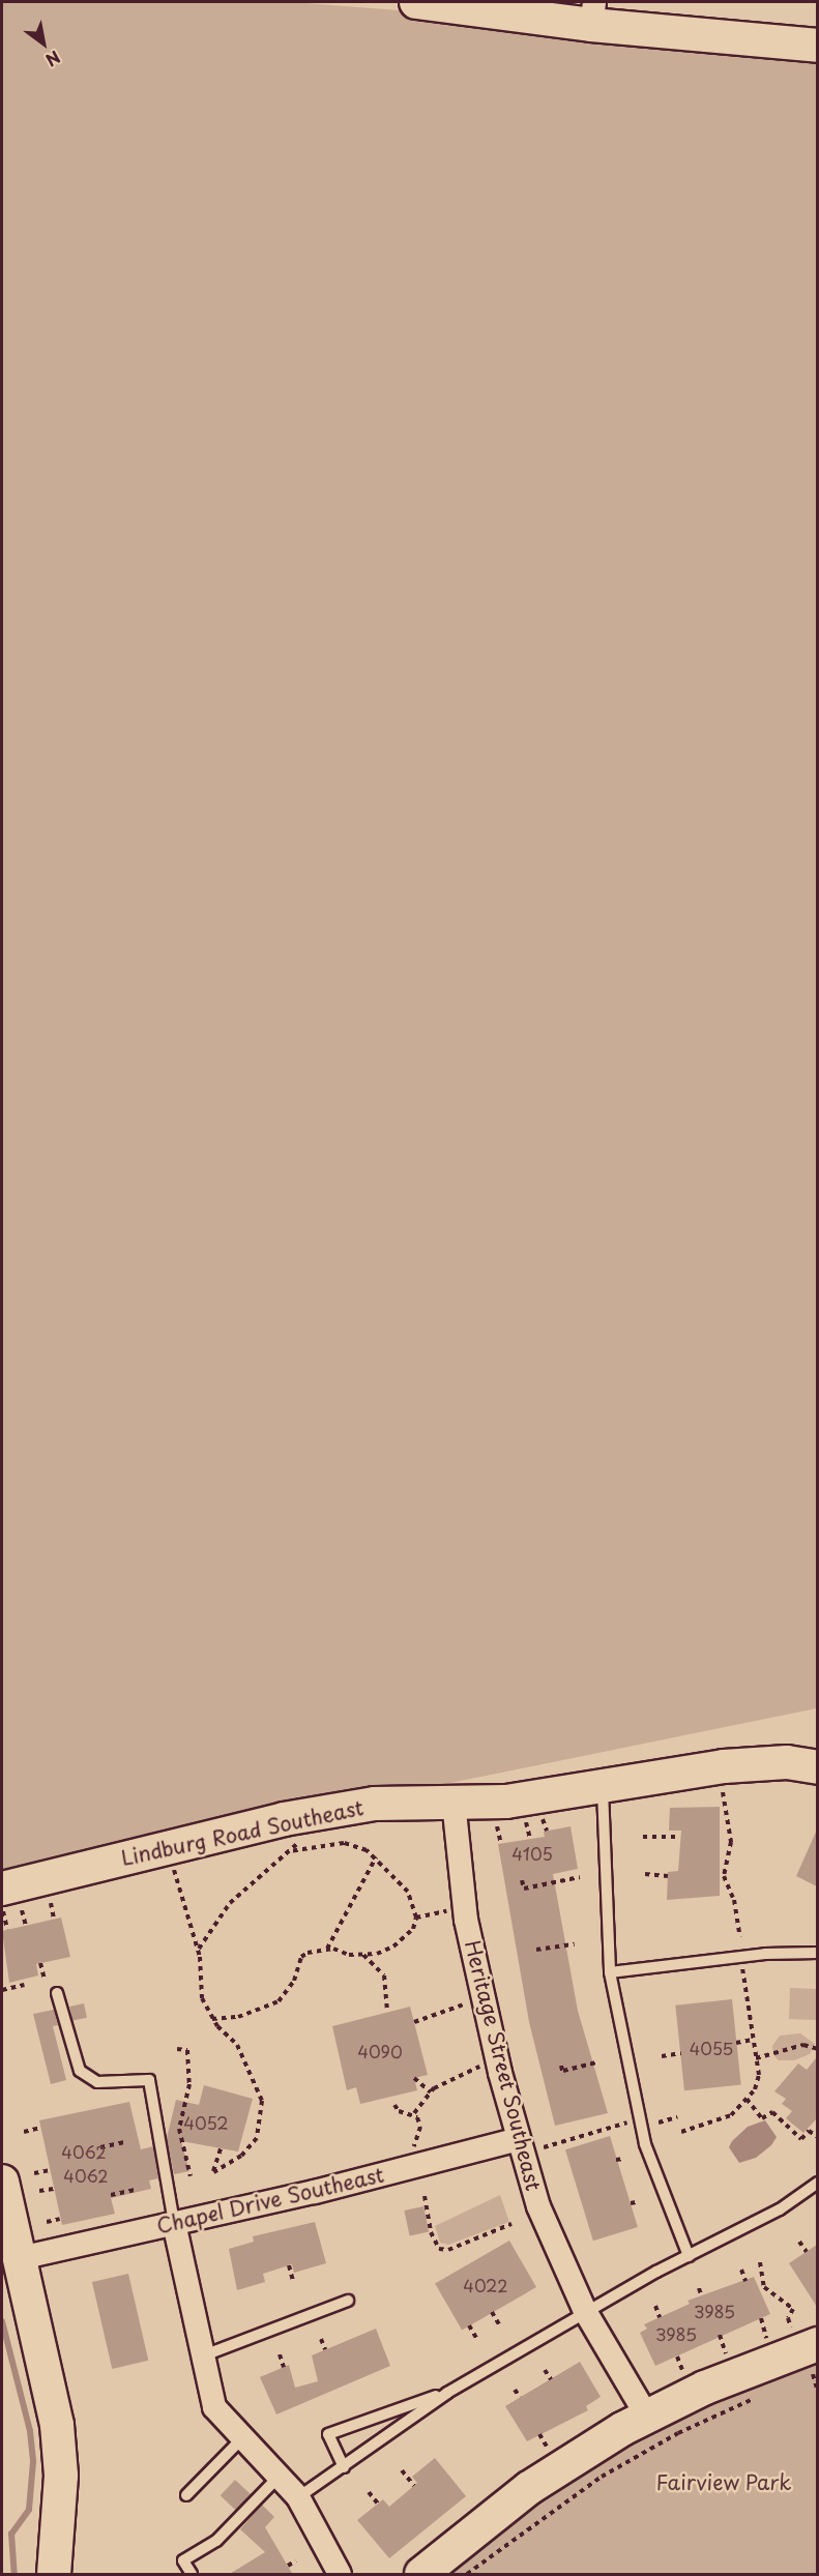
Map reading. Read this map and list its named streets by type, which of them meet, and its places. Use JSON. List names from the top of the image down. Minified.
{"streets":{"street":["Lindburg Road Southeast","Heritage Street Southeast","Chapel Drive Southeast"]},"crossings":[["Lindburg Road Southeast","Heritage Street Southeast"],["Heritage Street Southeast","Chapel Drive Southeast"]],"parks":["Fairview Park"],"house_numbers":["4105","4055","4090","4052","4062","4062","4022","3985","3985"],"north":"bottom right"}
